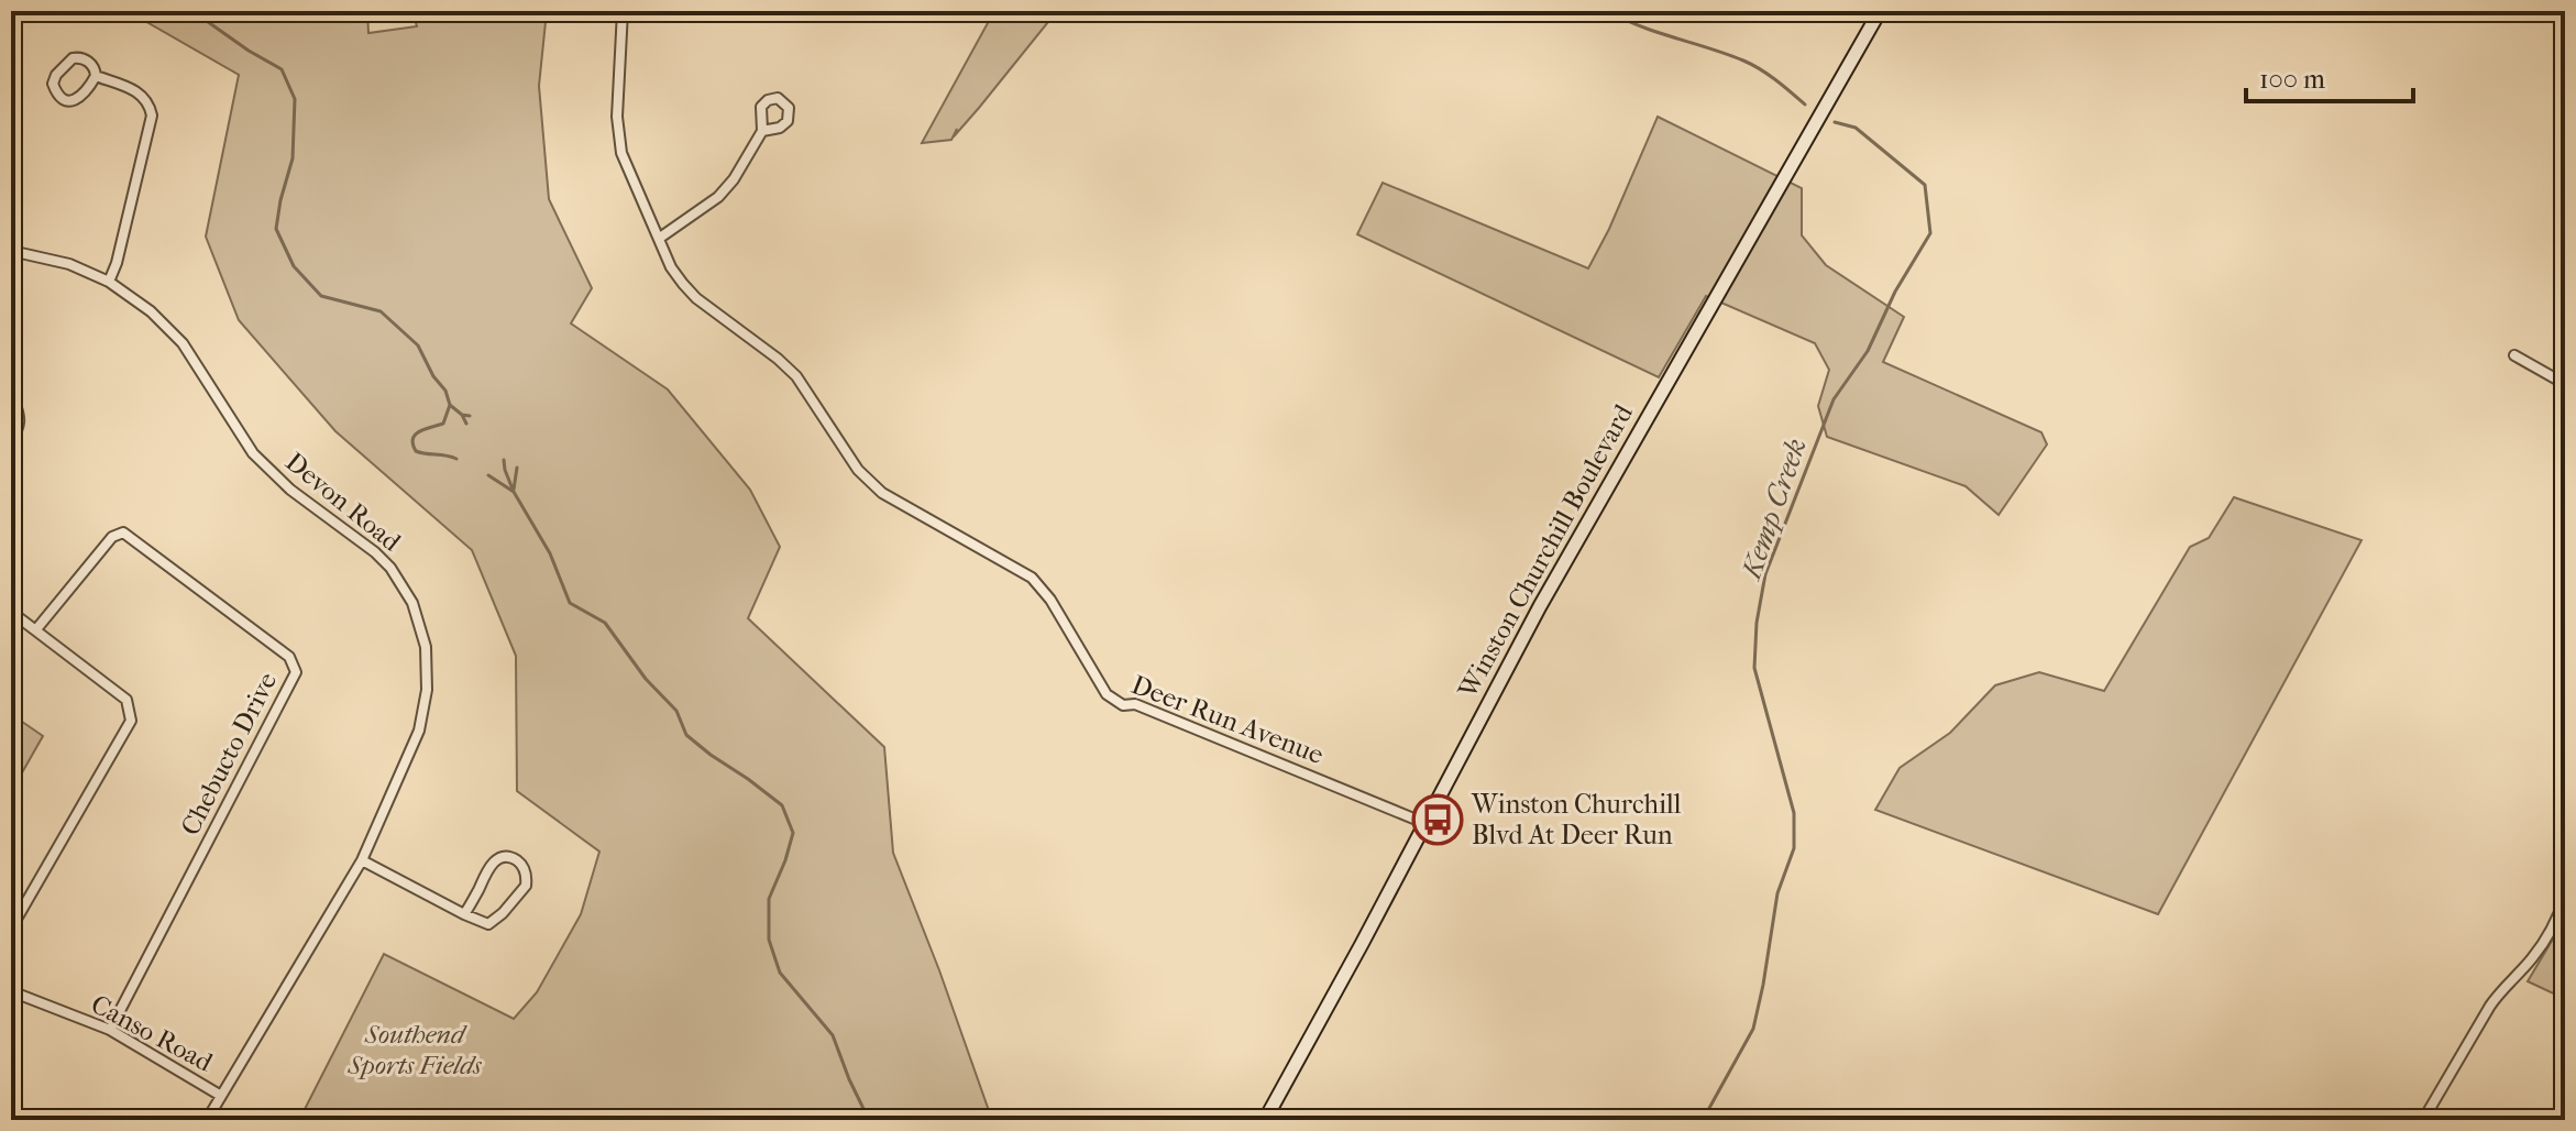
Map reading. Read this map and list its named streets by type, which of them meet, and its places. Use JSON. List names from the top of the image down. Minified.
{"streets":{"main road":["Winston Churchill Boulevard"],"street":["Devon Road","Deer Run Avenue","Chebucto Drive","Canso Road"]},"crossings":[["Devon Road","Canso Road"],["Winston Churchill Boulevard","Deer Run Avenue"],["Chebucto Drive","Canso Road"]],"water":["Kemp Creek"],"parks":["Southend Sports Fields"],"places":{"bus stop":["Winston Churchill Blvd At Deer Run"]},"scale_bar":"100 m"}
